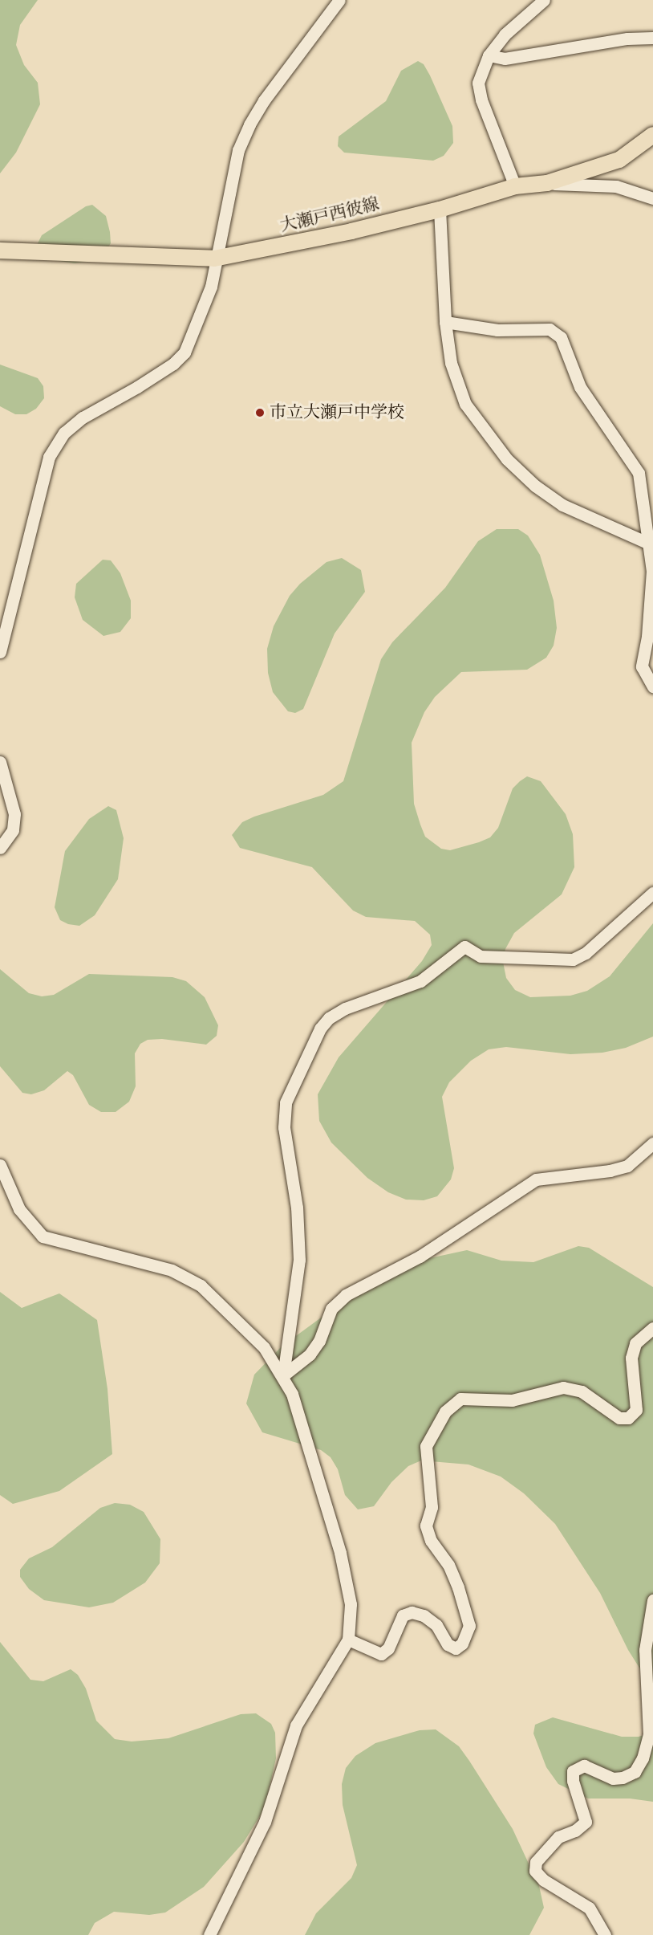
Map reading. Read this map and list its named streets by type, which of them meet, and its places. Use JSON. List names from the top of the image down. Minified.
{"streets":{"main road":["大瀬戸西彼線"]},"places":["市立大瀬戸中学校"]}
